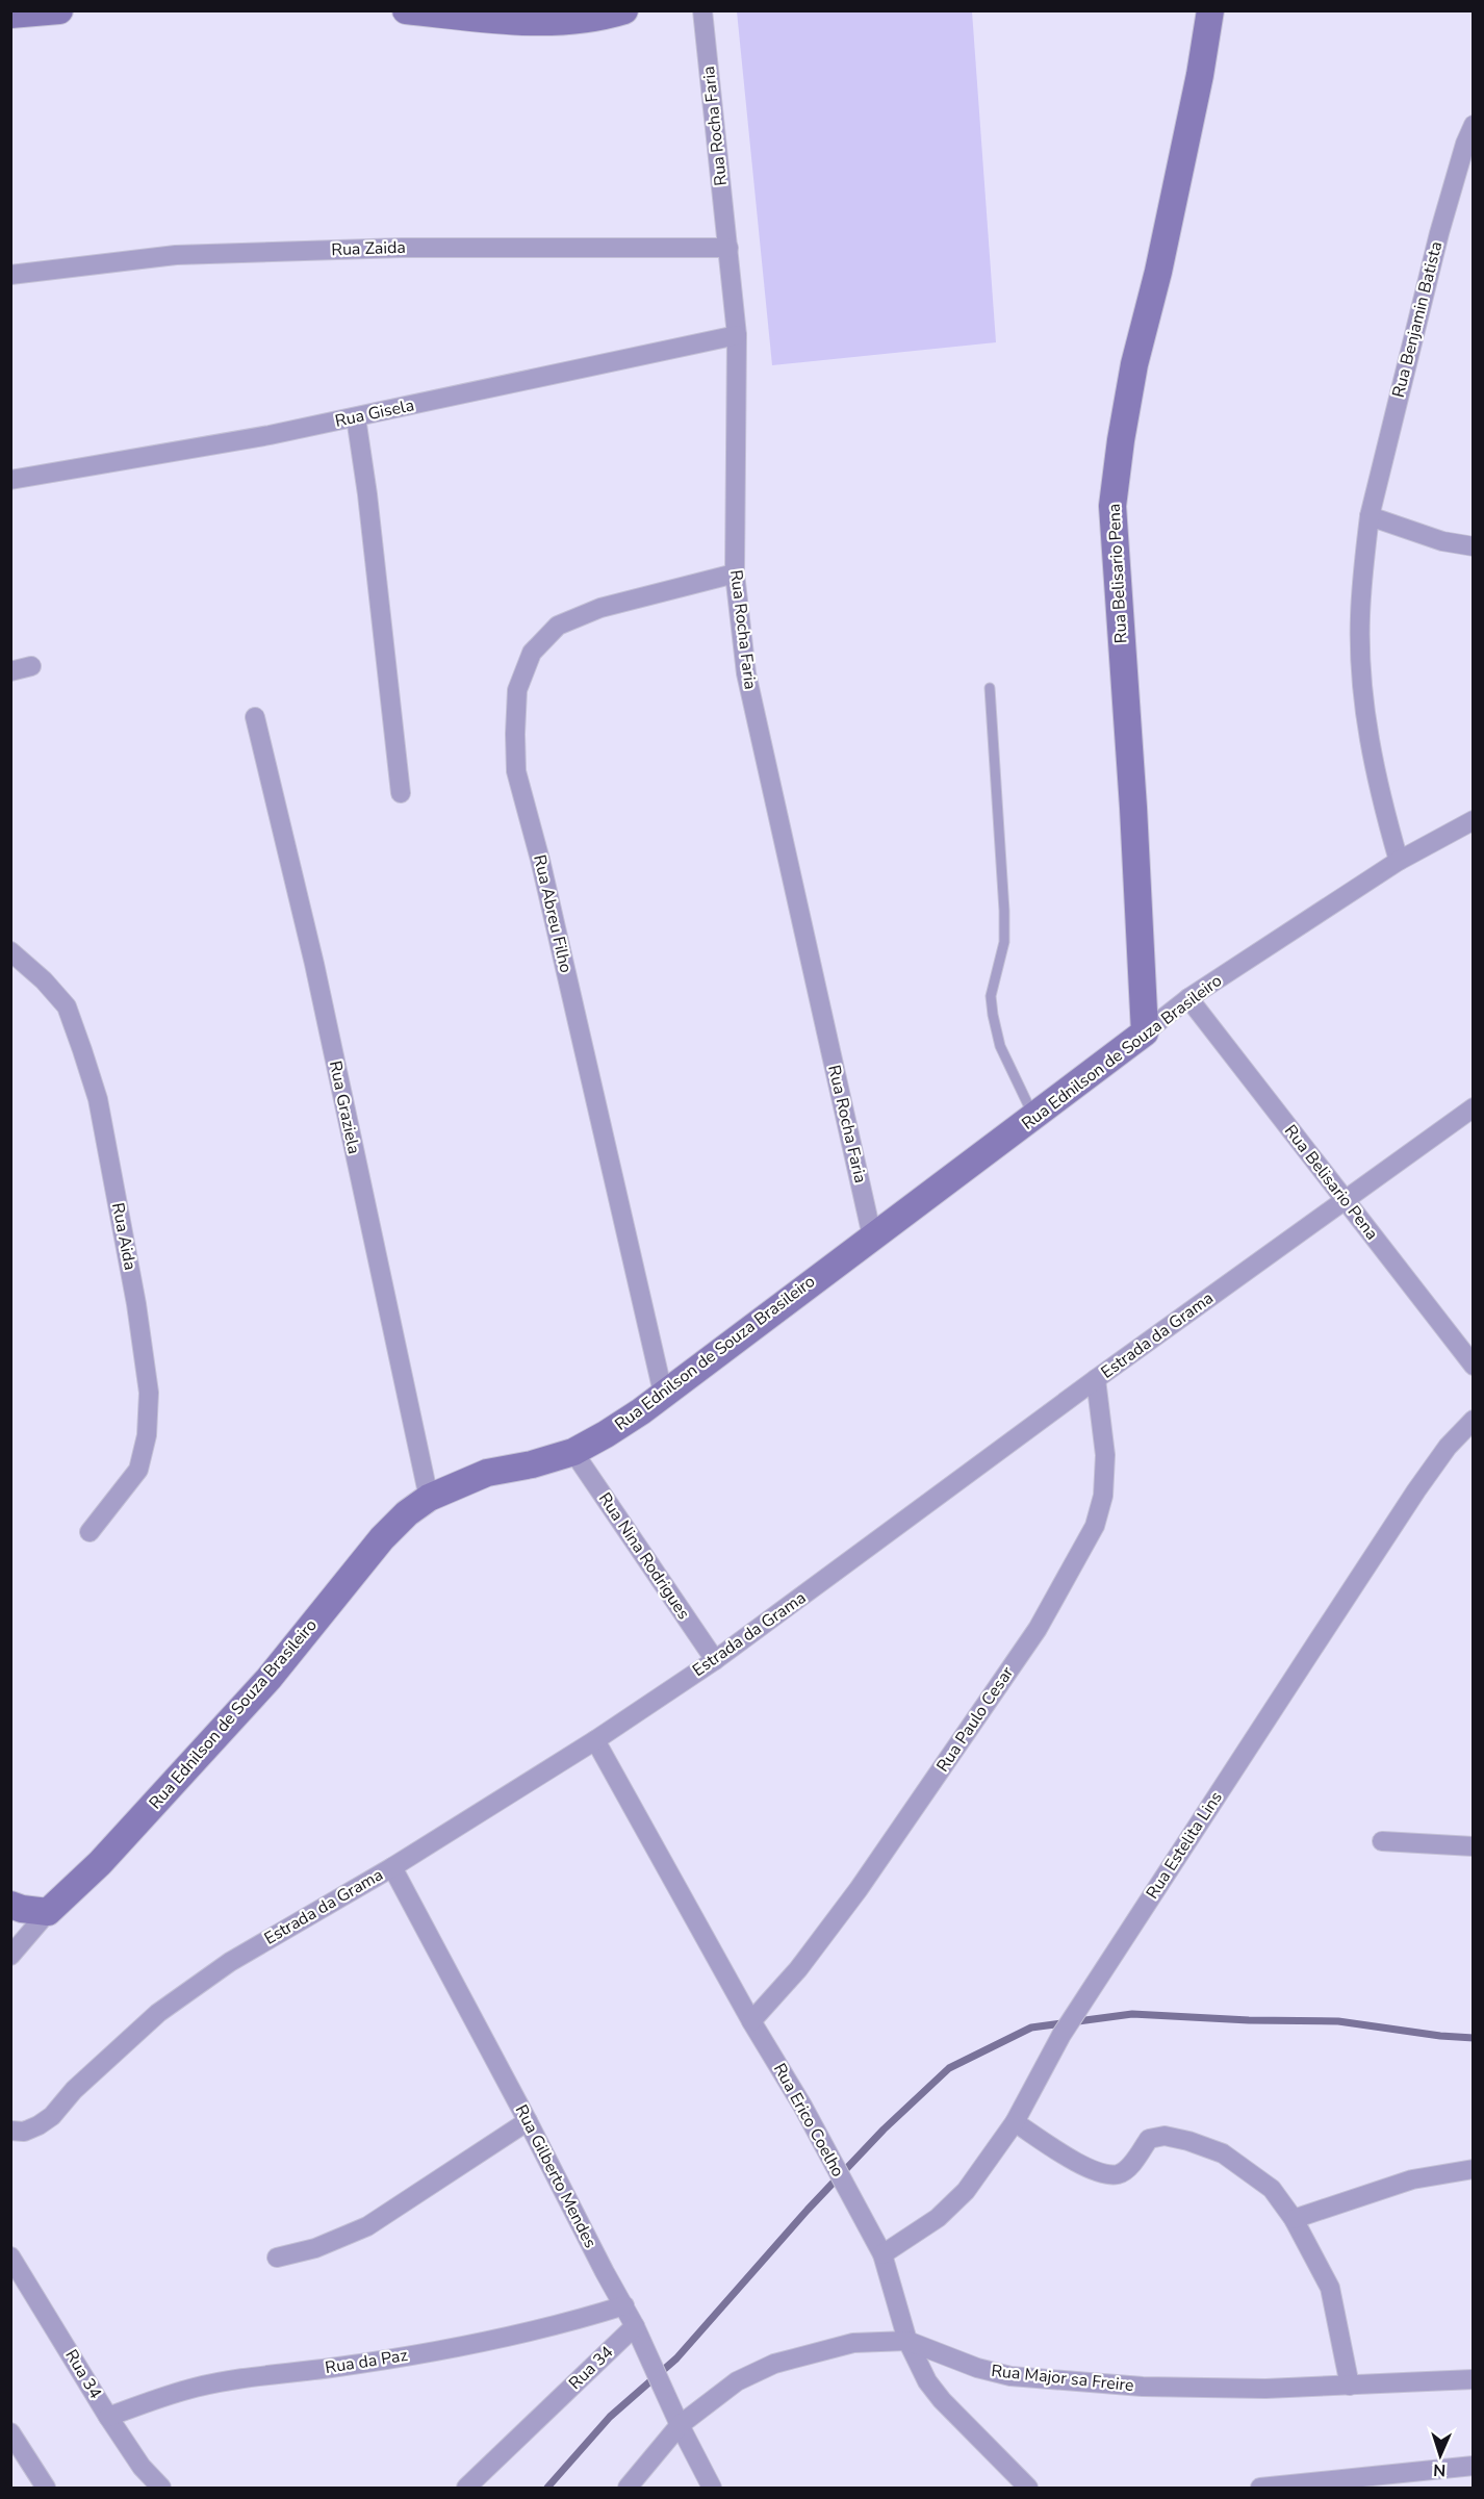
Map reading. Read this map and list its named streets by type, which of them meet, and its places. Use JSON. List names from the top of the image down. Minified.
{"streets":{"street":["Rua Rocha Faria","Rua Zaida","Rua Benjamin Batista","Rua Gisela","Rua Belisario Pena","Rua Abreu Filho","Rua Ednilson de Souza Brasileiro","Rua Graziela","Rua Aida","Estrada da Grama","Rua Nina Rodrigues","Rua Paulo Cesar","Rua Estelita Lins","Rua Erico Coelho","Rua Gilberto Mendes","Rua da Paz","Rua 34","Rua Major sa Freire"]},"crossings":[["Rua Rocha Faria","Rua Zaida"],["Rua Rocha Faria","Rua Gisela"],["Rua Rocha Faria","Rua Abreu Filho"],["Rua Rocha Faria","Rua Ednilson de Souza Brasileiro"],["Rua Benjamin Batista","Rua Ednilson de Souza Brasileiro"],["Rua Belisario Pena","Rua Ednilson de Souza Brasileiro"],["Rua Belisario Pena","Estrada da Grama"],["Rua Abreu Filho","Rua Ednilson de Souza Brasileiro"],["Rua Ednilson de Souza Brasileiro","Rua Graziela"],["Rua Ednilson de Souza Brasileiro","Rua Nina Rodrigues"],["Estrada da Grama","Rua Nina Rodrigues"],["Estrada da Grama","Rua Paulo Cesar"],["Estrada da Grama","Rua Erico Coelho"],["Estrada da Grama","Rua Gilberto Mendes"],["Rua Paulo Cesar","Rua Erico Coelho"],["Rua Estelita Lins","Rua Erico Coelho"],["Rua Erico Coelho","Rua Major sa Freire"],["Rua Gilberto Mendes","Rua da Paz"],["Rua Gilberto Mendes","Rua 34"],["Rua Gilberto Mendes","Rua Major sa Freire"],["Rua da Paz","Rua 34"]],"north":"bottom"}
